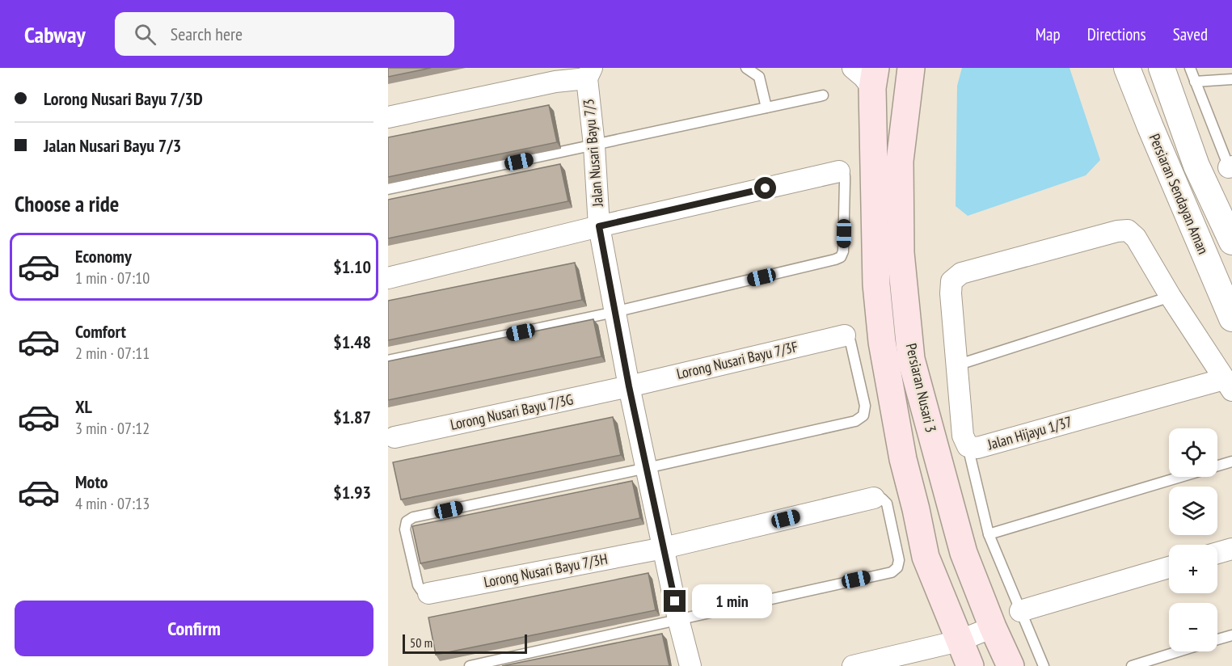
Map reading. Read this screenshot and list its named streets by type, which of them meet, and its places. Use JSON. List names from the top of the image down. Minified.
{"streets":{"main road":["Persiaran Nusari 3"],"street":["Jalan Nusari Bayu 7/3","Persiaran Sendayan Aman","Lorong Nusari Bayu 7/3F","Lorong Nusari Bayu 7/3G","Jalan Hijayu 1/37","Lorong Nusari Bayu 7/3H"]},"crossings":[["Jalan Nusari Bayu 7/3","Lorong Nusari Bayu 7/3F"],["Jalan Nusari Bayu 7/3","Lorong Nusari Bayu 7/3G"],["Jalan Nusari Bayu 7/3","Lorong Nusari Bayu 7/3H"],["Lorong Nusari Bayu 7/3F","Lorong Nusari Bayu 7/3G"]],"scale_bar":"50 m","page":{"header":"Cabway","search":"Search here","nav":["Map","Directions","Saved"],"banner":["Lorong Nusari Bayu 7/3D","Jalan Nusari Bayu 7/3"],"heading":"Choose a ride","list":[{"name":"Economy","note":"1 min · 07:10","value":"$1.10"},{"name":"Comfort","note":"2 min · 07:11","value":"$1.48"},{"name":"XL","note":"3 min · 07:12","value":"$1.87"},{"name":"Moto","note":"4 min · 07:13","value":"$1.93"}],"map_buttons":["+","−"],"bubble":"1 min","buttons":"Confirm","scale":"50 m"}}
